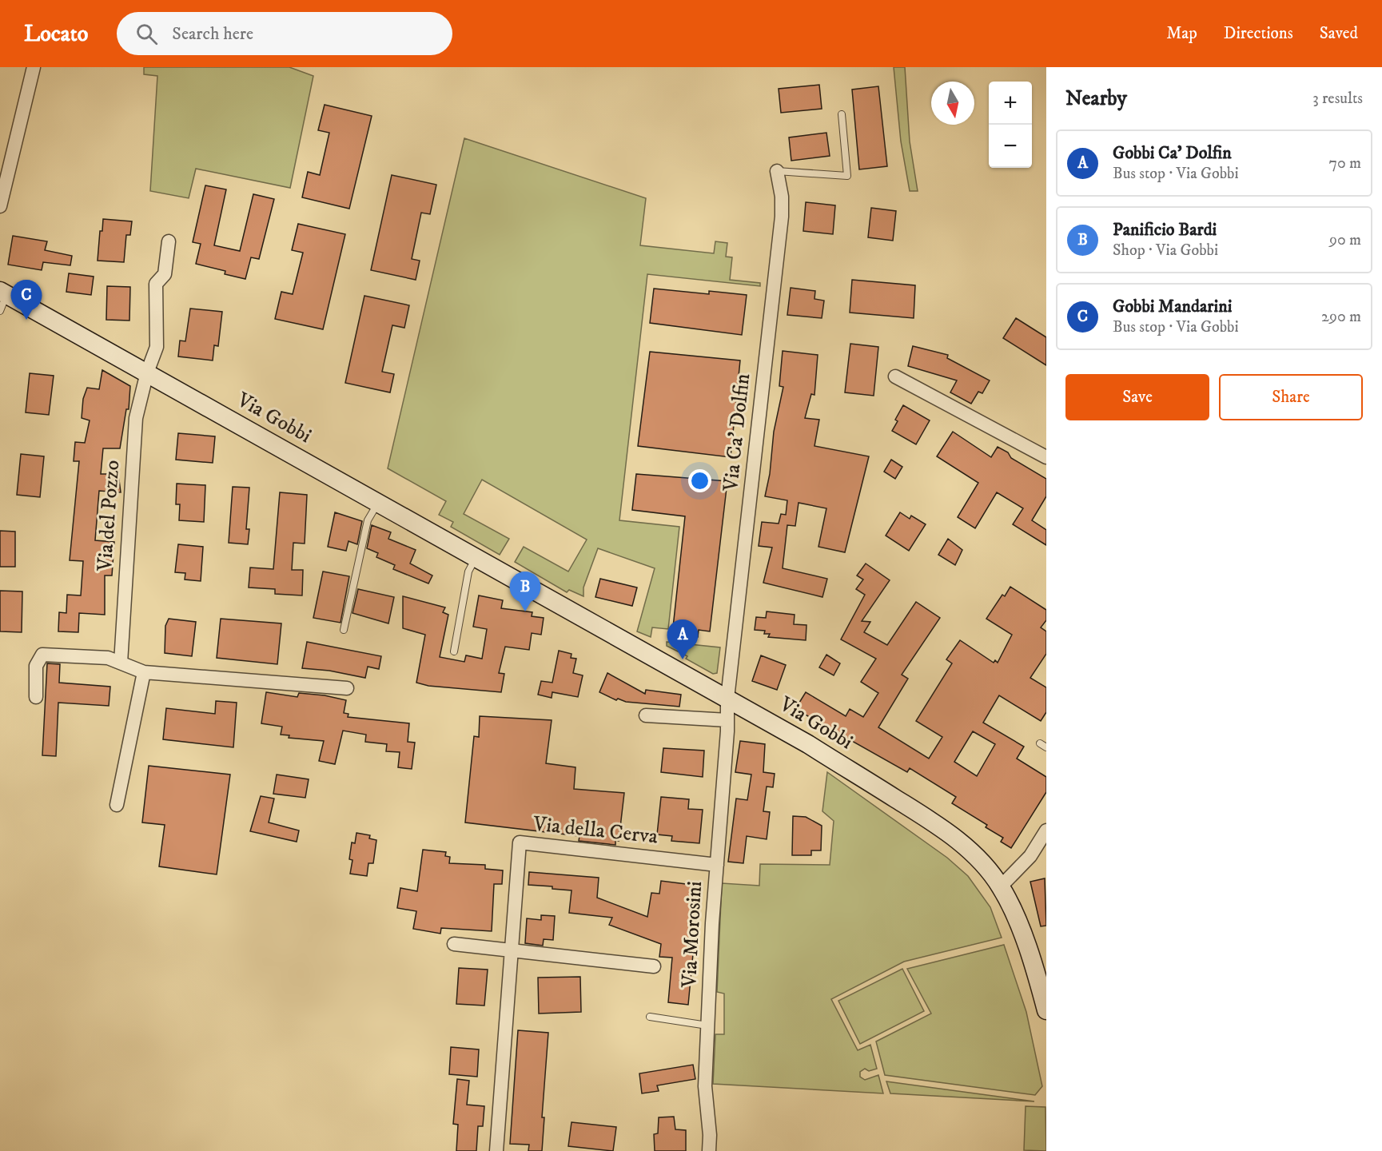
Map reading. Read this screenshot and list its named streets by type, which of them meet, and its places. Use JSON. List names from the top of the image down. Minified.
{"streets":{"street":["Via Gobbi","Via Ca' Dolfin","Via del Pozzo","Via della Cerva","Via Morosini"]},"crossings":[["Via Gobbi","Via Ca' Dolfin"],["Via Gobbi","Via del Pozzo"],["Via Gobbi","Via Morosini"],["Via Ca' Dolfin","Via Morosini"],["Via della Cerva","Via Morosini"]],"north":"bottom","page":{"header":"Locato","search":"Search here","nav":["Map","Directions","Saved"],"heading":["Nearby","3 results"],"map_buttons":["+","−"],"list":[{"mark":"A","name":"Gobbi Ca' Dolfin","note":"Bus stop · Via Gobbi","value":"70 m"},{"mark":"B","name":"Panificio Bardi","note":"Shop · Via Gobbi","value":"90 m"},{"mark":"C","name":"Gobbi Mandarini","note":"Bus stop · Via Gobbi","value":"290 m"}],"pins":["C","B","A"],"buttons":["Save","Share"]}}
